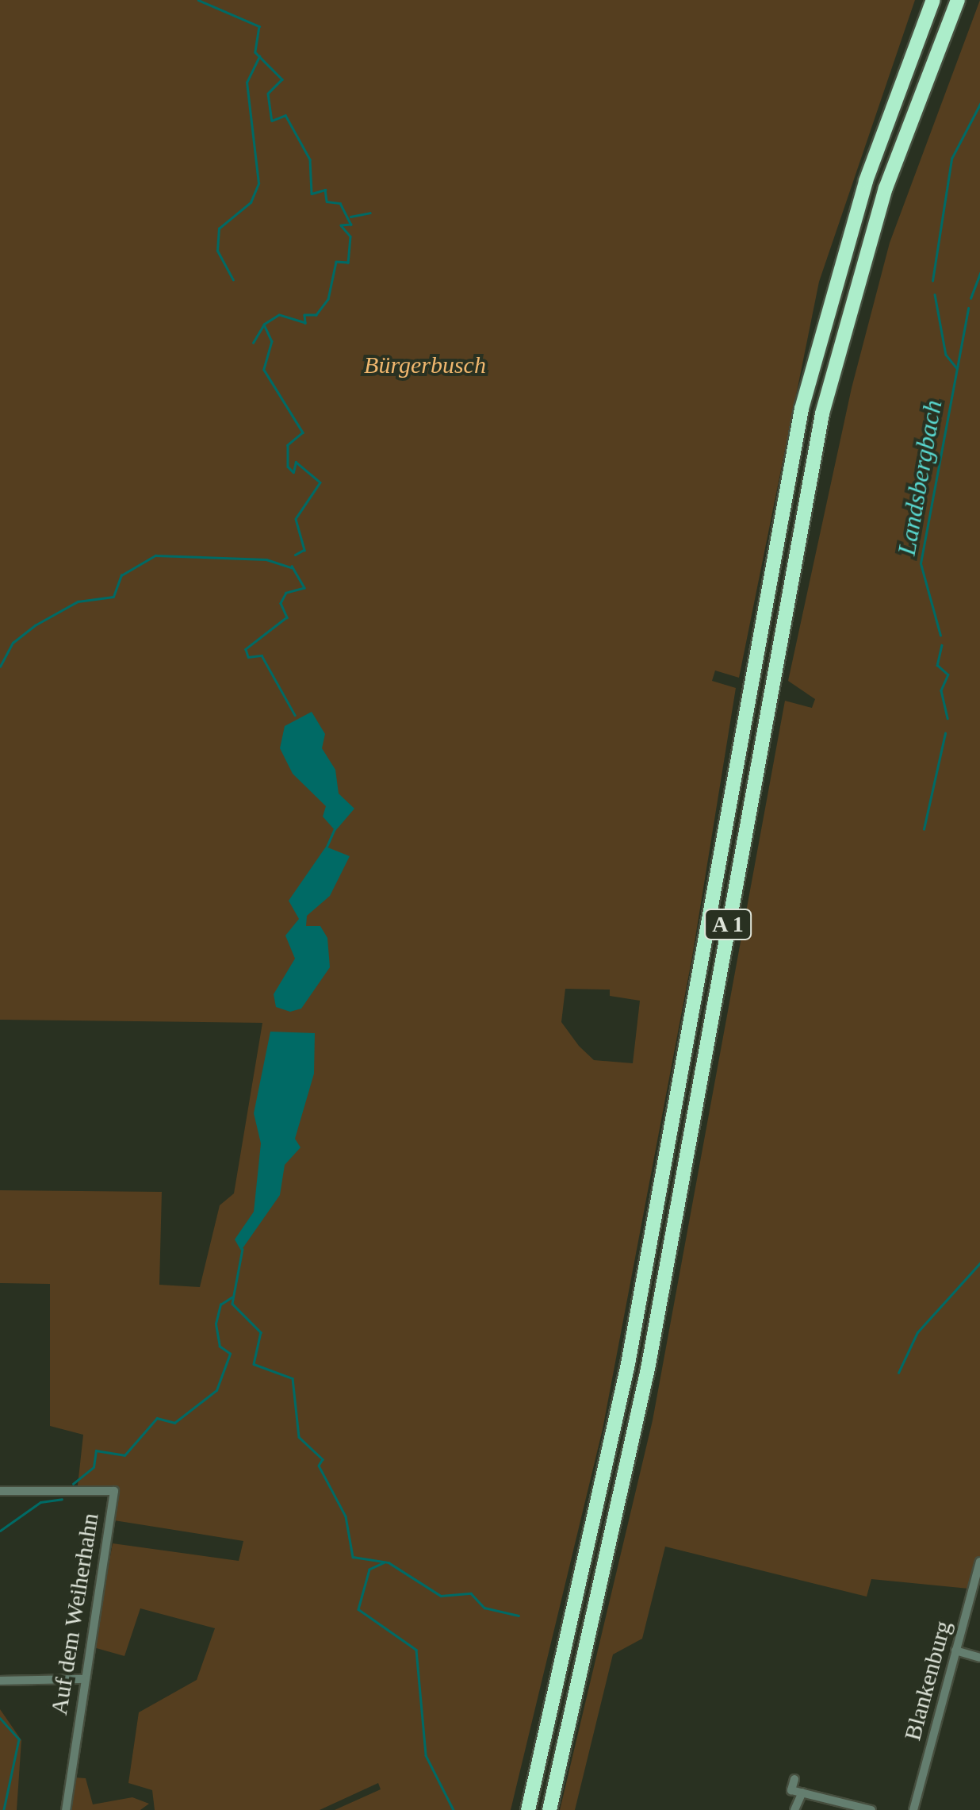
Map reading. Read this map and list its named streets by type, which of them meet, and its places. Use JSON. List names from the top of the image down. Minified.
{"streets":{"highway":["A 1"],"street":["Auf dem Weiherhahn","Blankenburg"]},"water":["Landsbergbach"],"parks":["Bürgerbusch"]}
